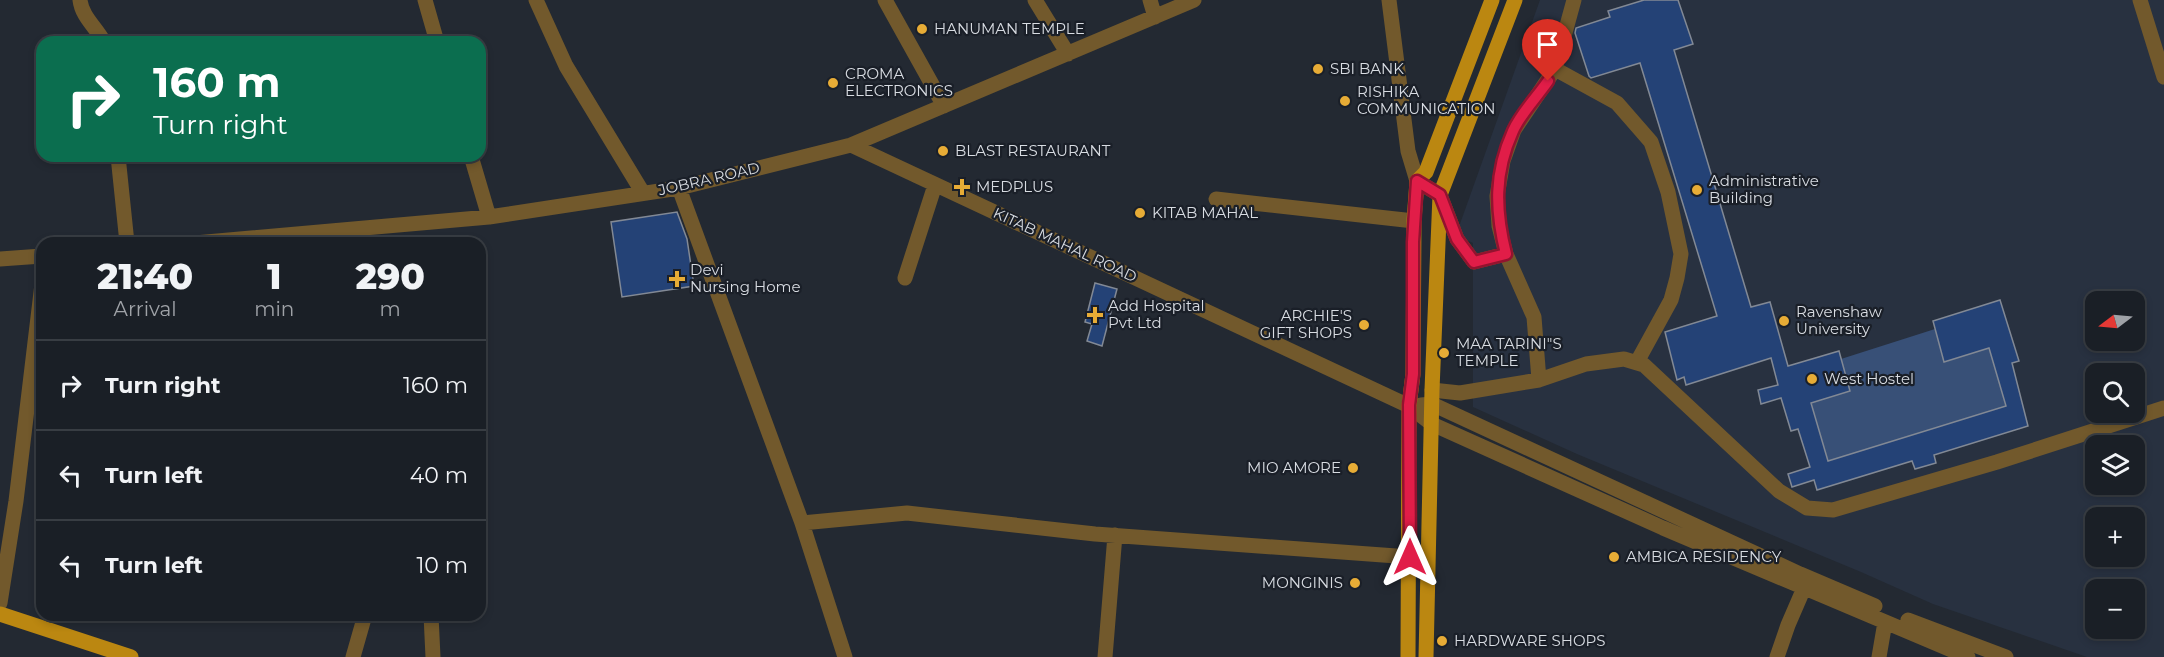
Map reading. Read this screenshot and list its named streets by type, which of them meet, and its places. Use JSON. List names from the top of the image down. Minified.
{"streets":{"street":["JOBRA ROAD","KITAB MAHAL ROAD"]},"crossings":[["JOBRA ROAD","KITAB MAHAL ROAD"]],"places":{"other":["HANUMAN TEMPLE","SBI BANK","CROMA ELECTRONICS","RISHIKA COMMUNICATION","BLAST RESTAURANT","Administrative Building","KITAB MAHAL","Ravenshaw University","ARCHIE'S GIFT SHOPS","MAA TARINI\"S TEMPLE","West Hostel","MIO AMORE","AMBICA RESIDENCY","MONGINIS","HARDWARE SHOPS"],"health":["MEDPLUS","Devi Nursing Home","Add Hospital Pvt Ltd"]},"north":"left","page":{"turn":["160 m","Turn right"],"eta":["21:40","Arrival","1","min","290","m"],"map_buttons":["+","−"],"list":[{"name":"Turn right","value":"160 m"},{"name":"Turn left","value":"40 m"},{"name":"Turn left","value":"10 m"}]}}
